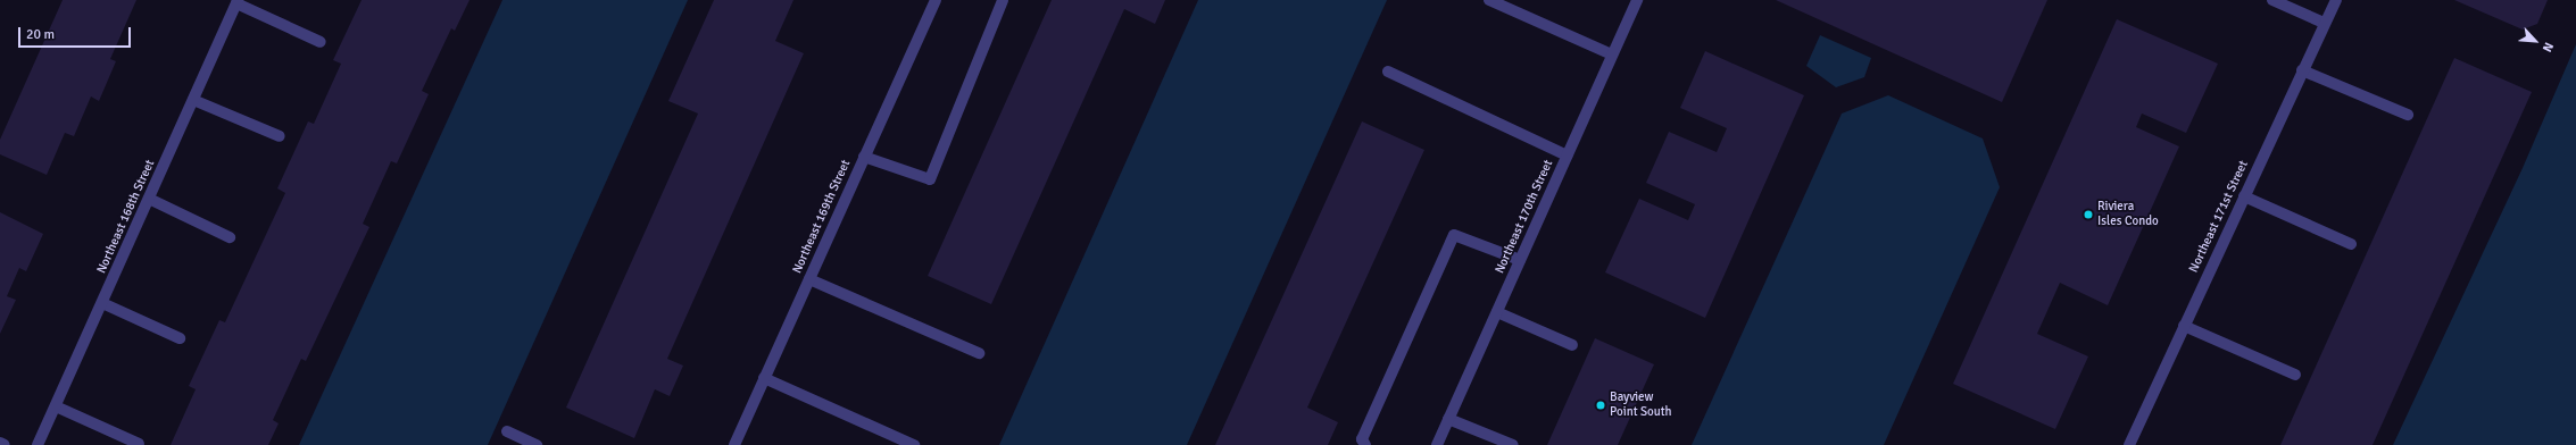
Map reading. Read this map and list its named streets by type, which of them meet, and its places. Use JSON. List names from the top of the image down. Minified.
{"streets":{"street":["Northeast 168th Street","Northeast 169th Street","Northeast 170th Street","Northeast 171st Street"]},"places":["Riviera Isles Condo","Bayview Point South"],"scale_bar":"20 m","north":"bottom right"}
